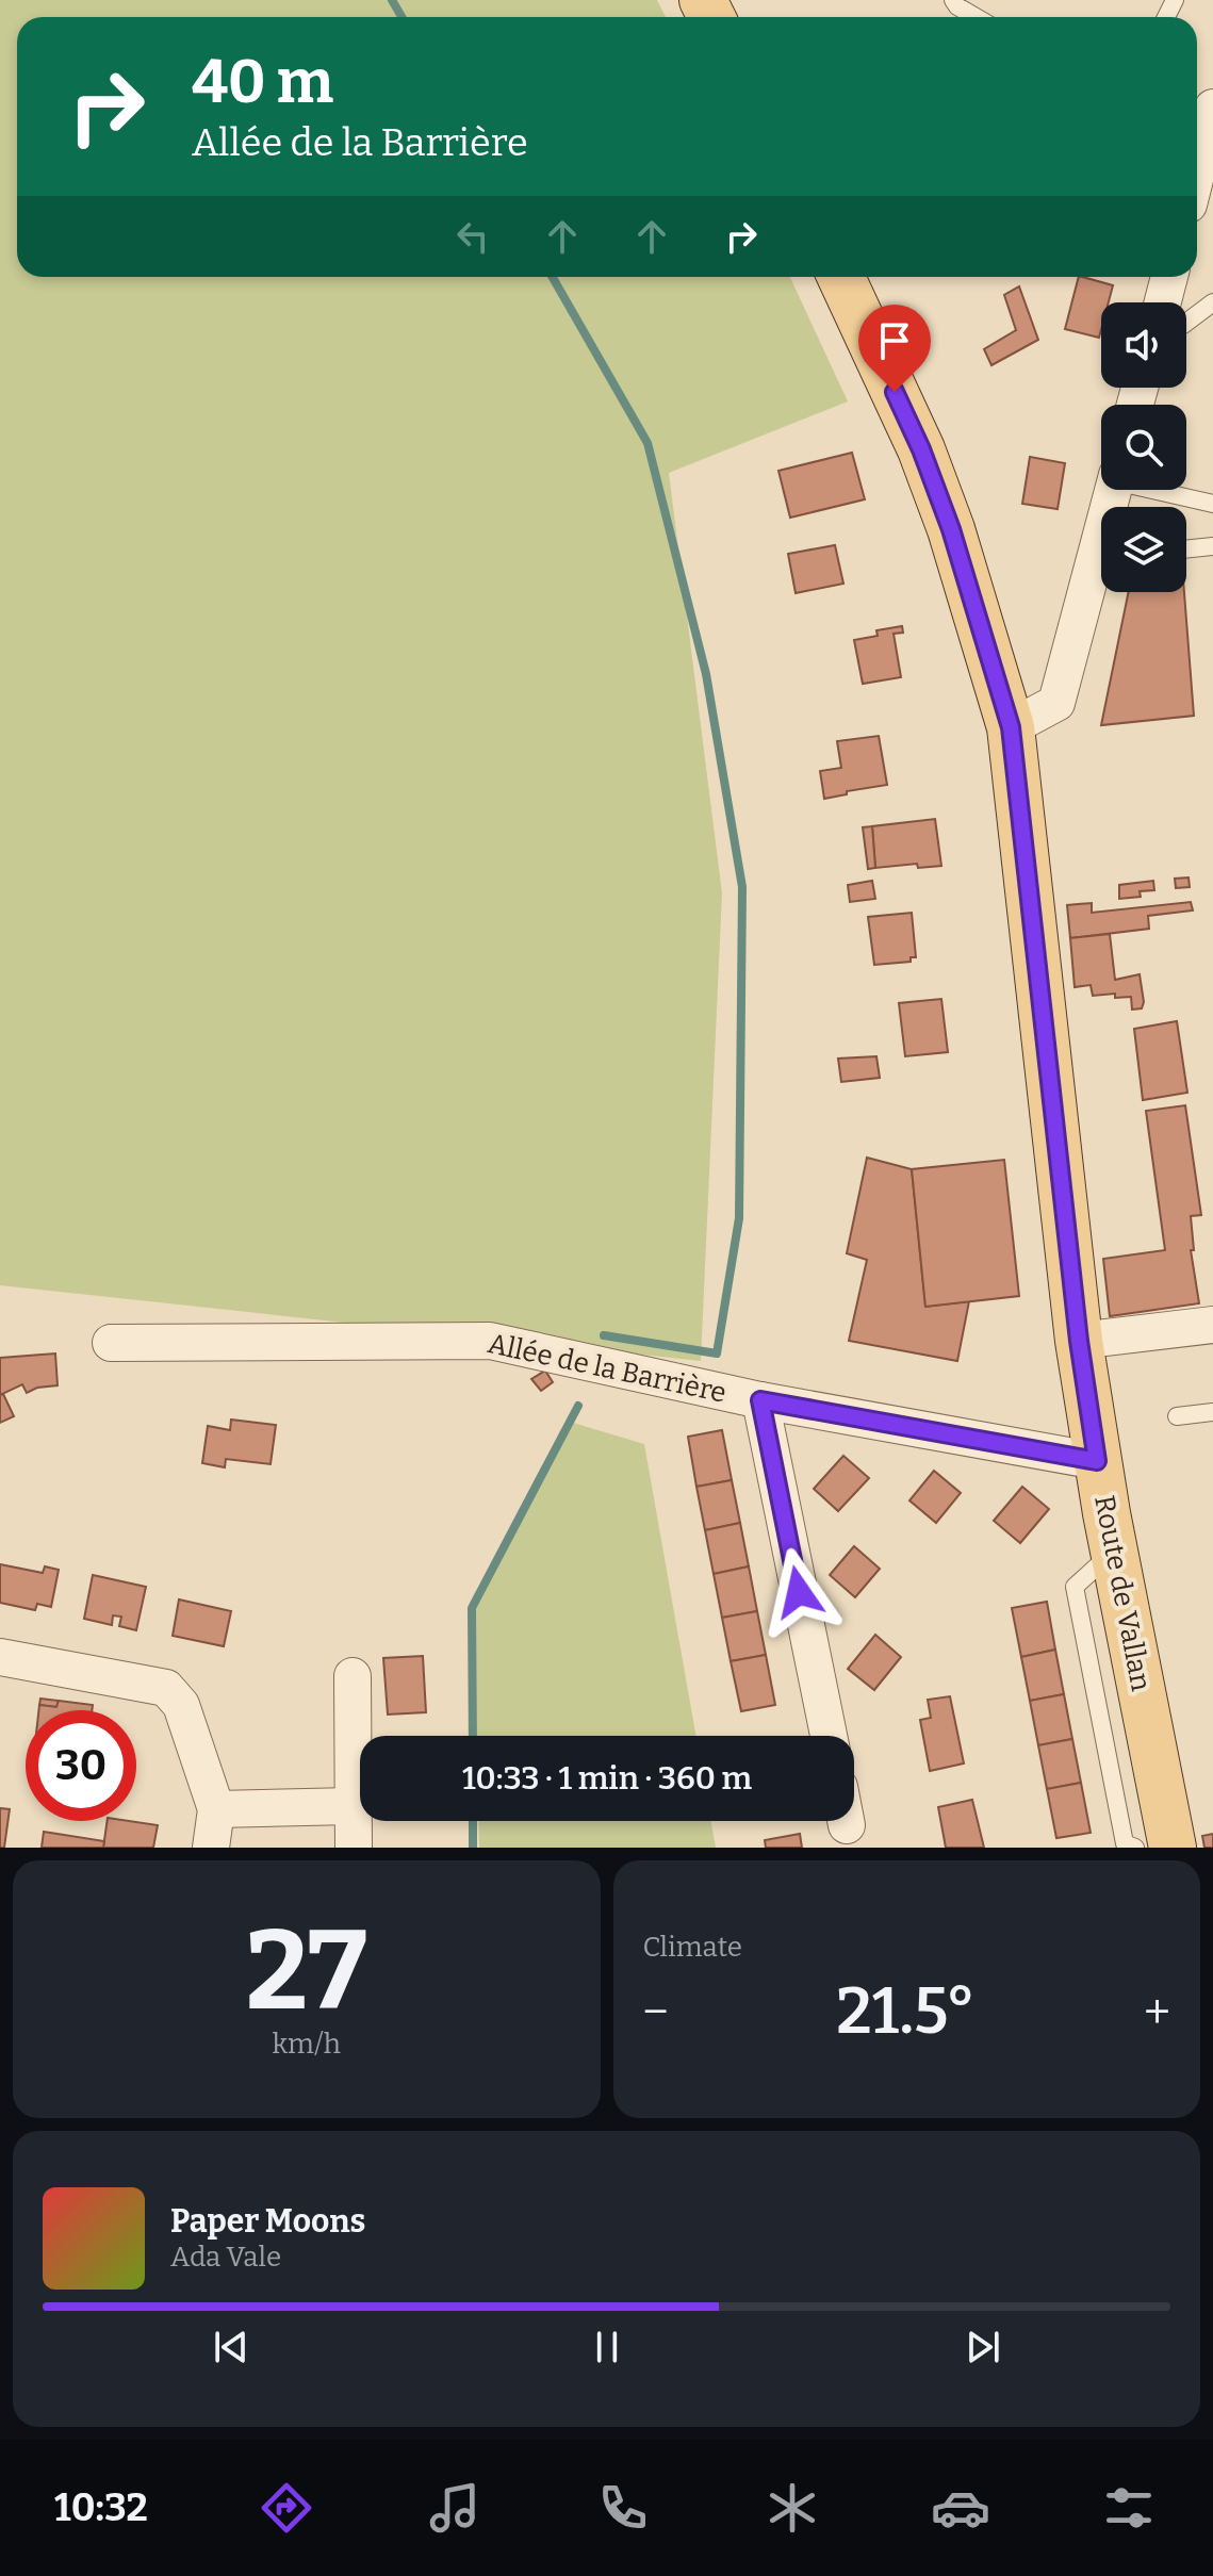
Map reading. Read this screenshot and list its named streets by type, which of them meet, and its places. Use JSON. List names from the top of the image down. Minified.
{"streets":{"main road":["Route de Vallan"],"street":["Allée de la Barrière"]},"crossings":[["Allée de la Barrière","Route de Vallan"]],"page":{"turn":["40 m","Allée de la Barrière"],"limit":"30","trip":"10:33 · 1 min · 360 m","tile":[["27","km/h"],"Climate"],"heat":["−","21.5°","+"],"song":["Paper Moons","Ada Vale"],"tabs":"10:32"}}
